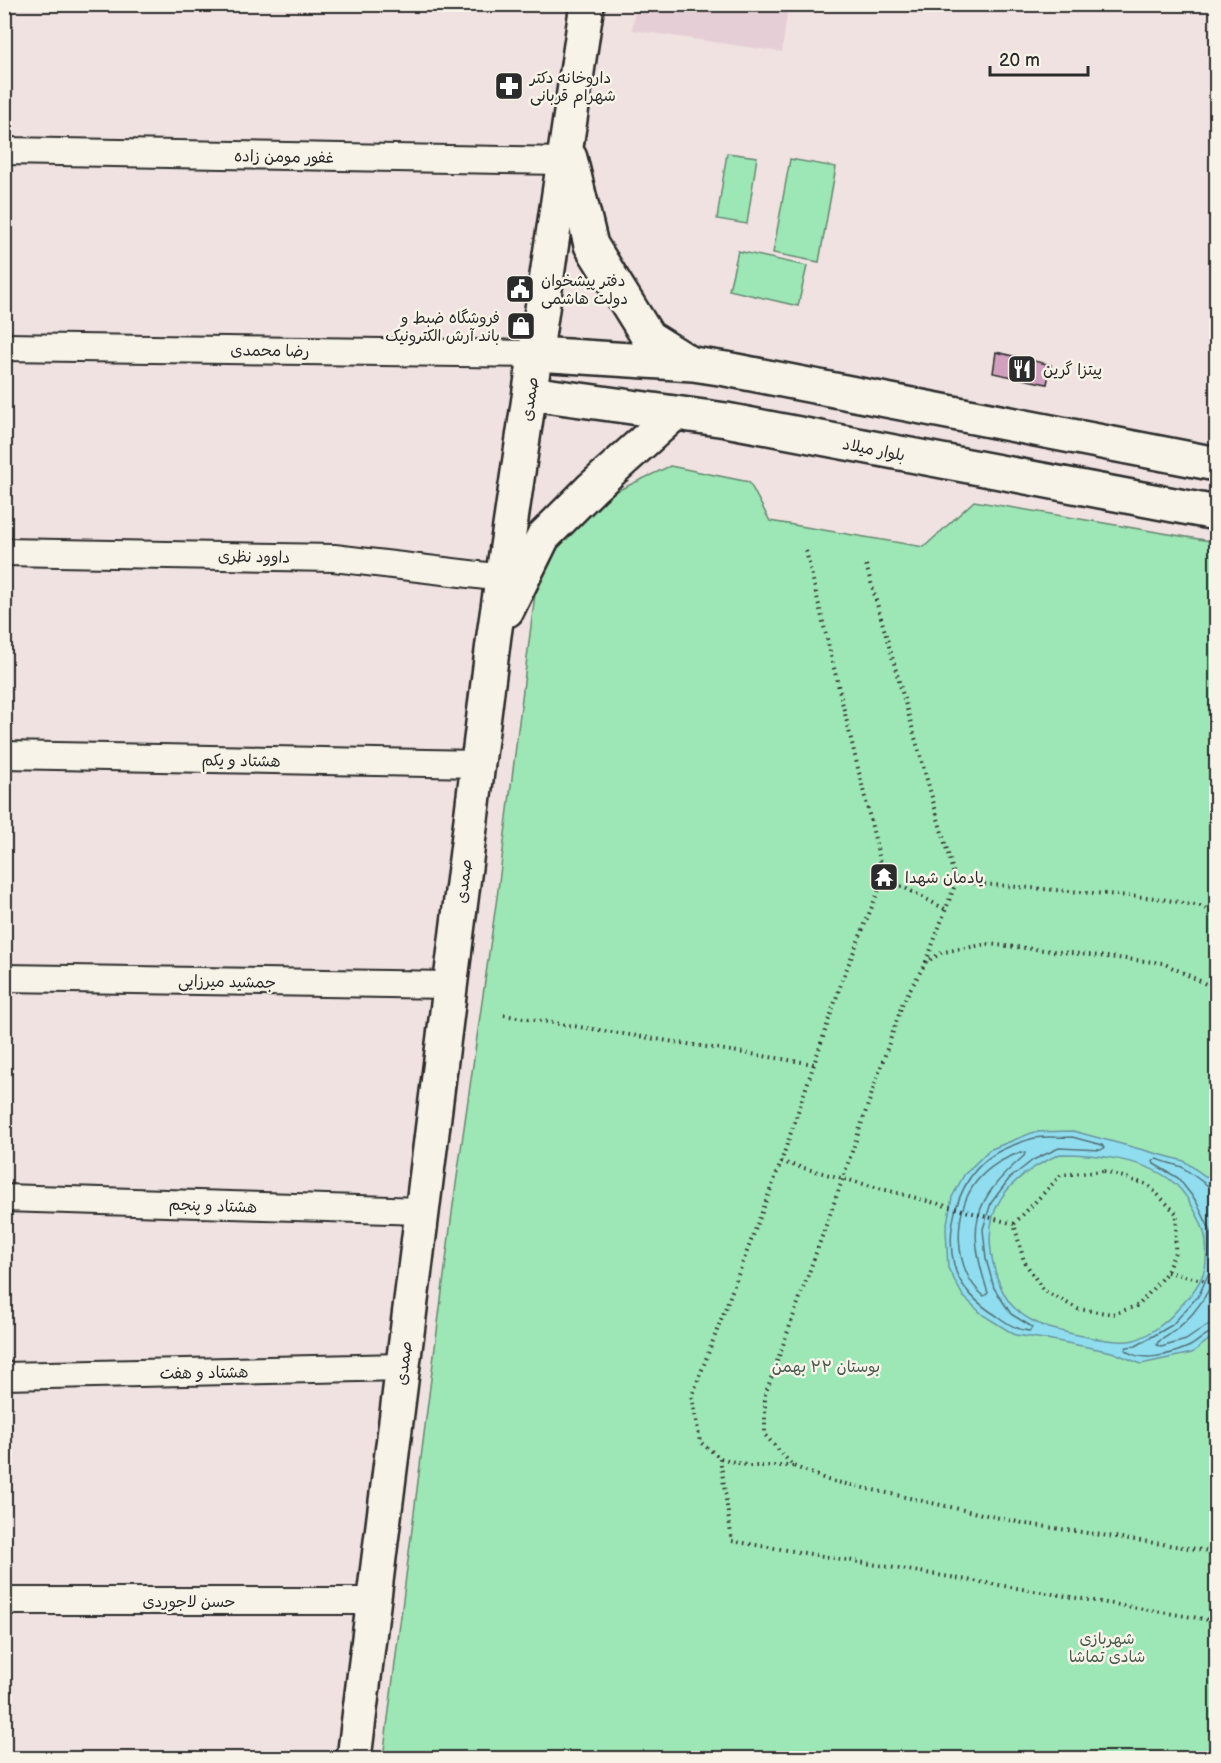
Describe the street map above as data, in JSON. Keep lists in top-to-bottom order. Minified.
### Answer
{"streets":{"main road":["صمدی","بلوار میلاد"],"street":["غفور مومن زاده","رضا محمدی","داوود نظری","هشتاد و یکم","جمشید میرزایی","هشتاد و پنجم","هشتاد و هفت","حسن لاجوردی"]},"crossings":[["غفور مومن زاده","صمدی"],["رضا محمدی","صمدی"],["صمدی","بلوار میلاد"],["صمدی","داوود نظری"],["صمدی","هشتاد و یکم"],["صمدی","جمشید میرزایی"],["صمدی","هشتاد و پنجم"],["صمدی","هشتاد و هفت"],["صمدی","حسن لاجوردی"]],"parks":["بوستان ۲۲ بهمن","شهربازی شادی تماشا"],"places":{"pharmacy":["داروخانه دکتر شهرام قربانی"],"public building":["دفتر پیشخوان دولت هاشمی"],"shop":["فروشگاه ضبط و باند آرش الکترونیک"],"restaurant":["پیتزا گرین"],"temple":["یادمان شهدا"]},"scale_bar":"20 m"}
